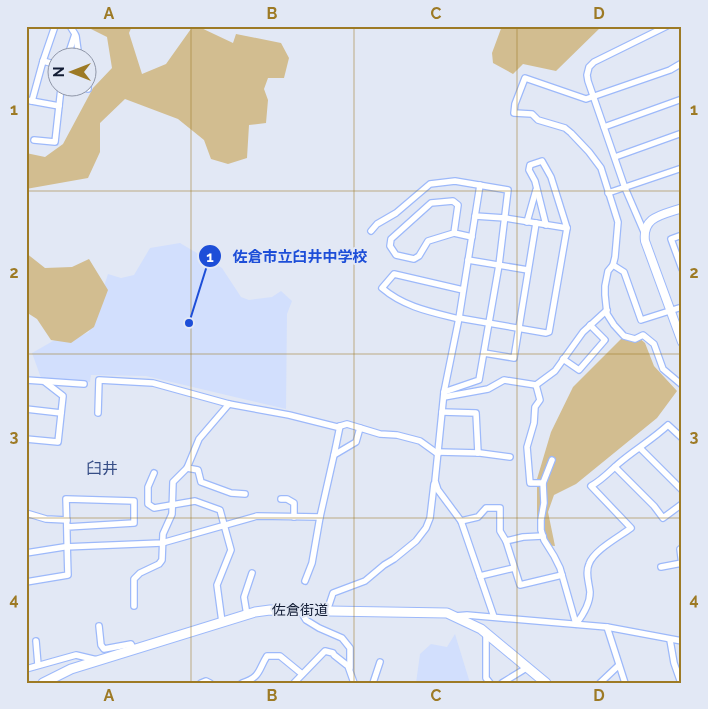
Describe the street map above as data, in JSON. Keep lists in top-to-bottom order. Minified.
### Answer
{"streets":{"main road":["佐倉街道"]},"districts":["臼井"],"places":["佐倉市立臼井中学校"],"north":"left","grid":{"columns":["A","B","C","D"],"rows":["1","2","3","4"]}}
